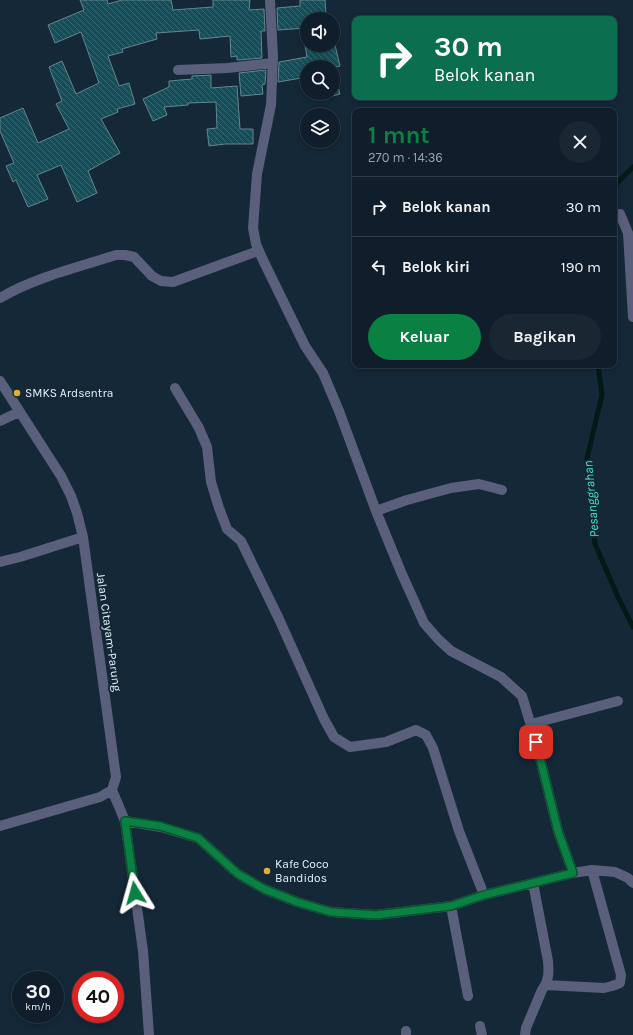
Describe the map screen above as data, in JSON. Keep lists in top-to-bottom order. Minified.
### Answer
{"streets":{"street":["Jalan Citayam-Parung"]},"water":["Pesanggrahan"],"places":["SMKS Ardsentra","Kafe Coco Bandidos"],"page":{"turn":["30 m","Belok kanan"],"heading":["1 mnt","270 m · 14:36"],"list":[{"name":"Belok kanan","value":"30 m"},{"name":"Belok kiri","value":"190 m"}],"buttons":["Keluar","Bagikan"],"speed":"30 km/h","limit":"40"}}
